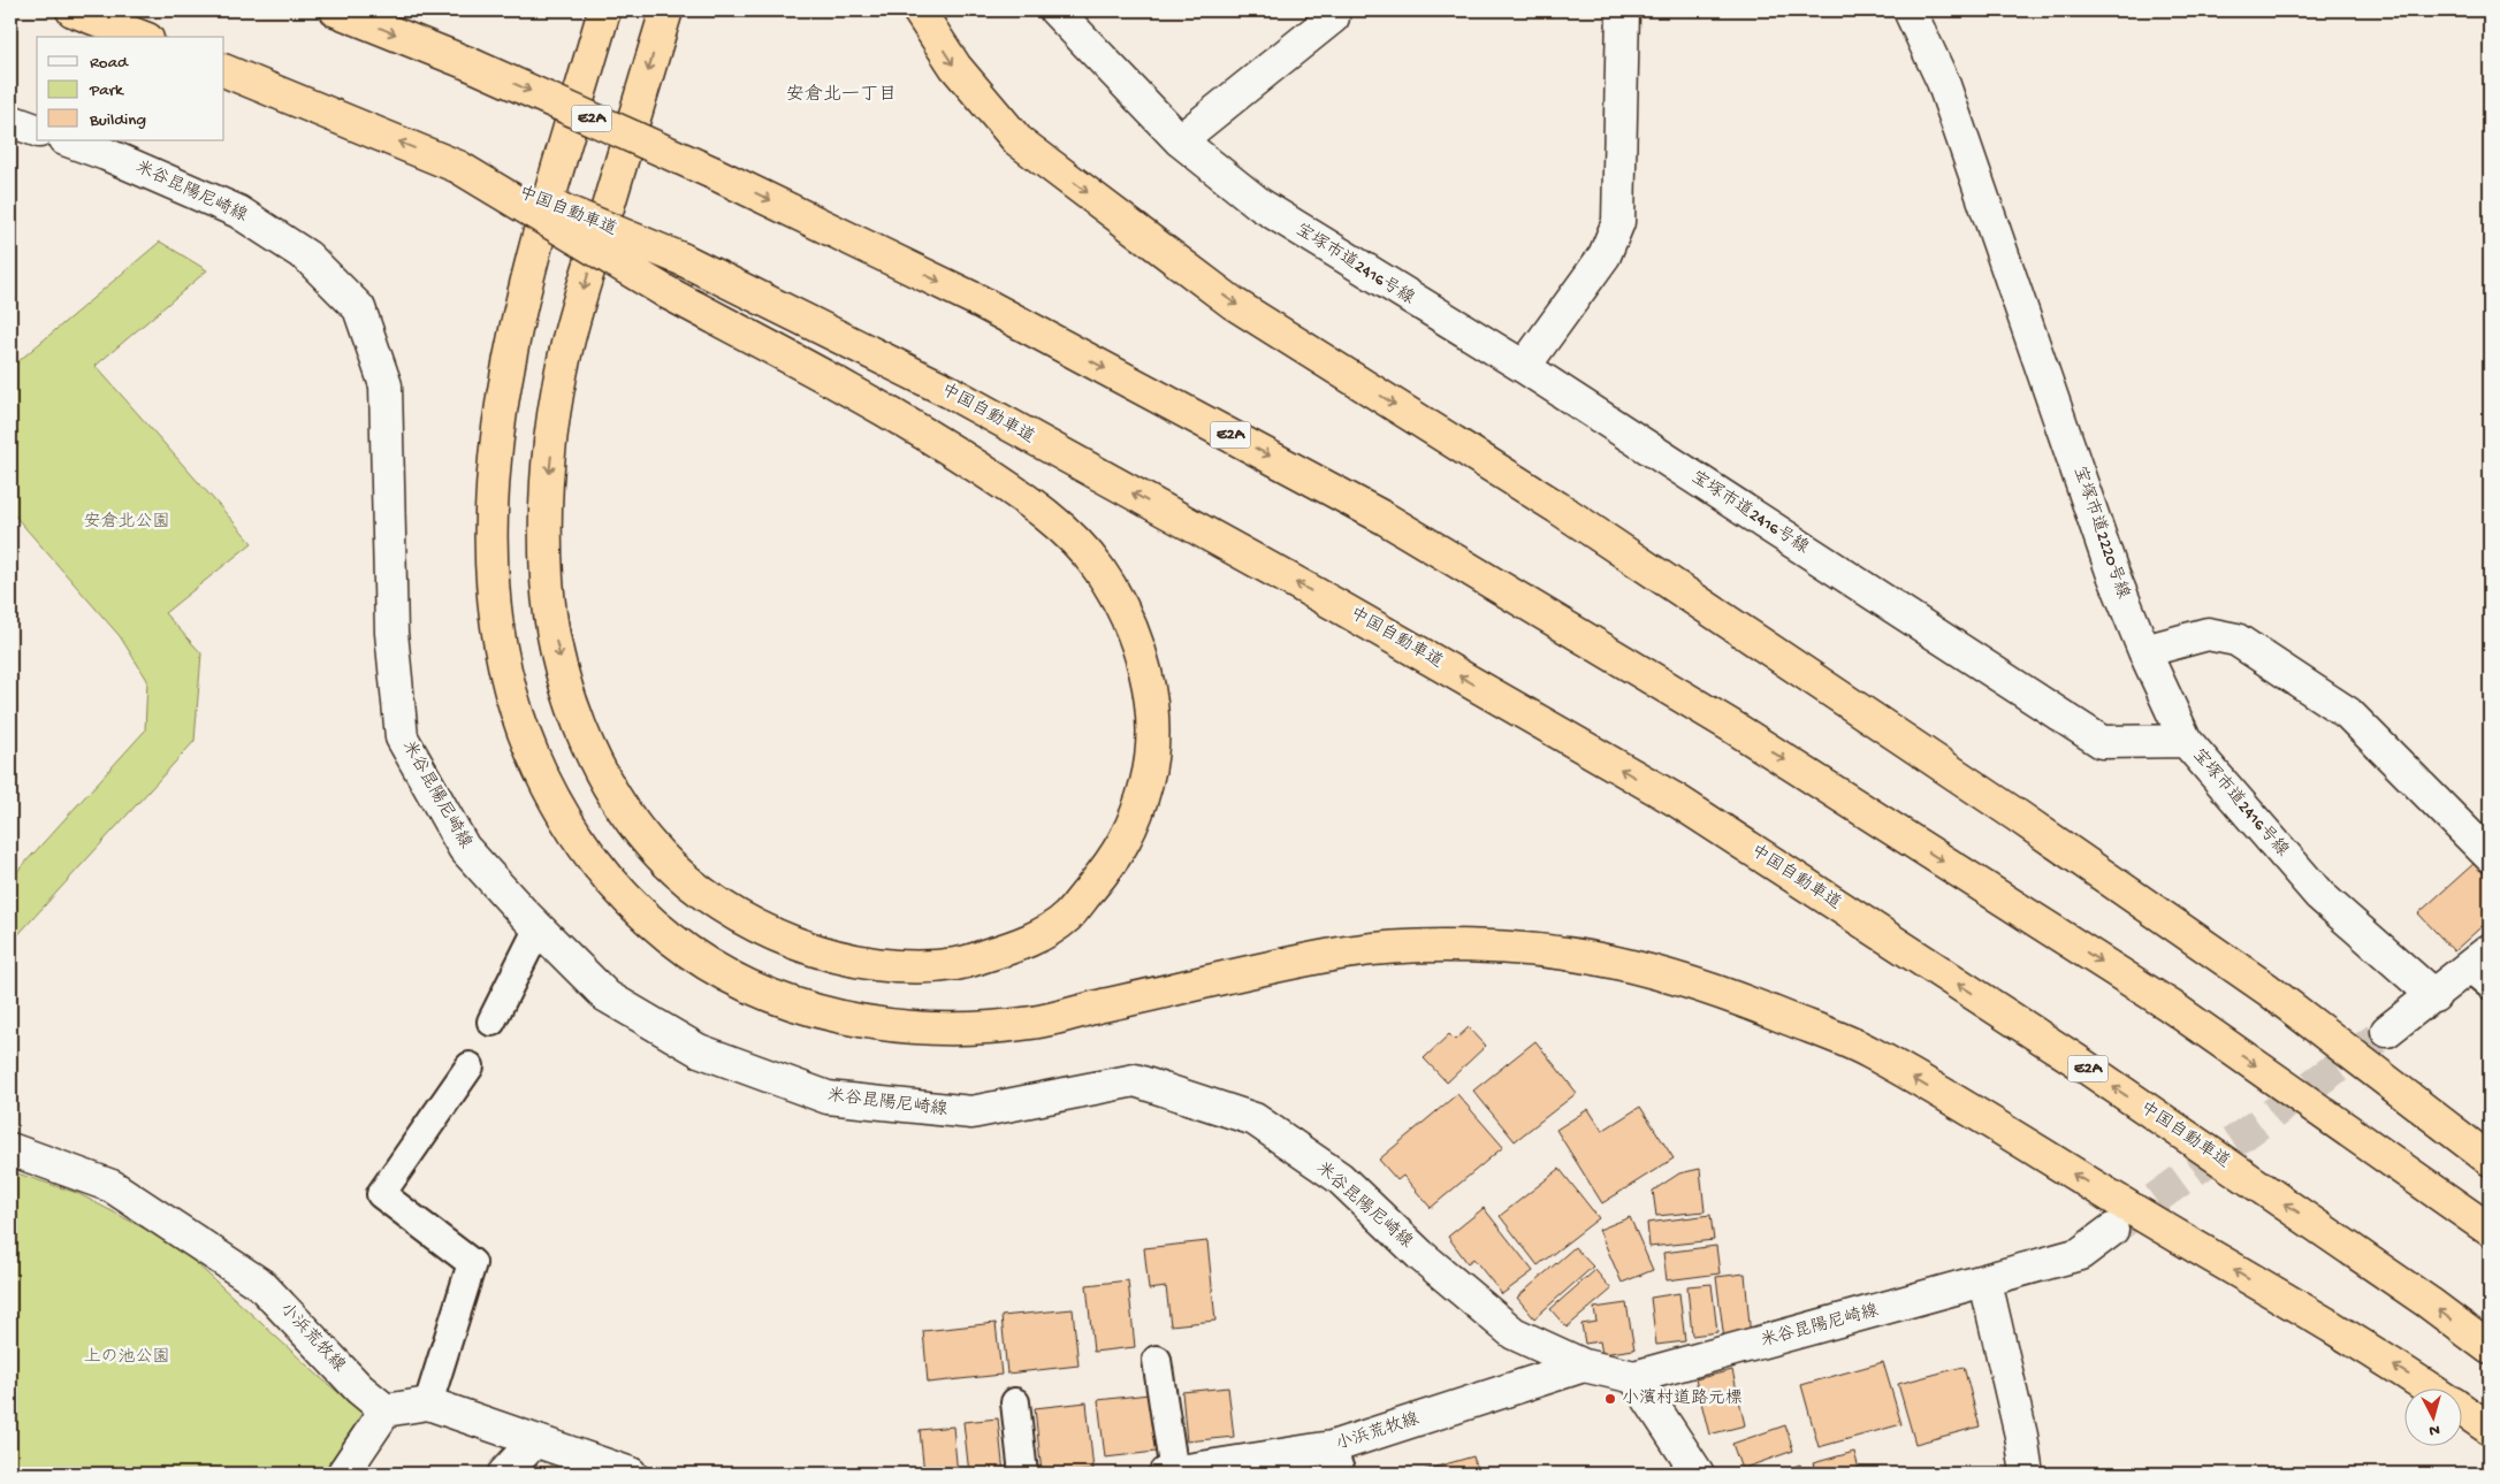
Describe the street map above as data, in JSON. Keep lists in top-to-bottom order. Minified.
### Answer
{"streets":{"highway":["E2A","中国自動車道"],"street":["米谷昆陽尼崎線","宝塚市道2416号線","宝塚市道2220号線","小浜荒牧線"]},"crossings":[["米谷昆陽尼崎線","小浜荒牧線"],["宝塚市道2416号線","宝塚市道2220号線"]],"districts":["安倉北一丁目"],"parks":["安倉北公園","上の池公園"],"places":["小濱村道路元標"],"legend":["Road","Park","Building"],"north":"bottom"}
